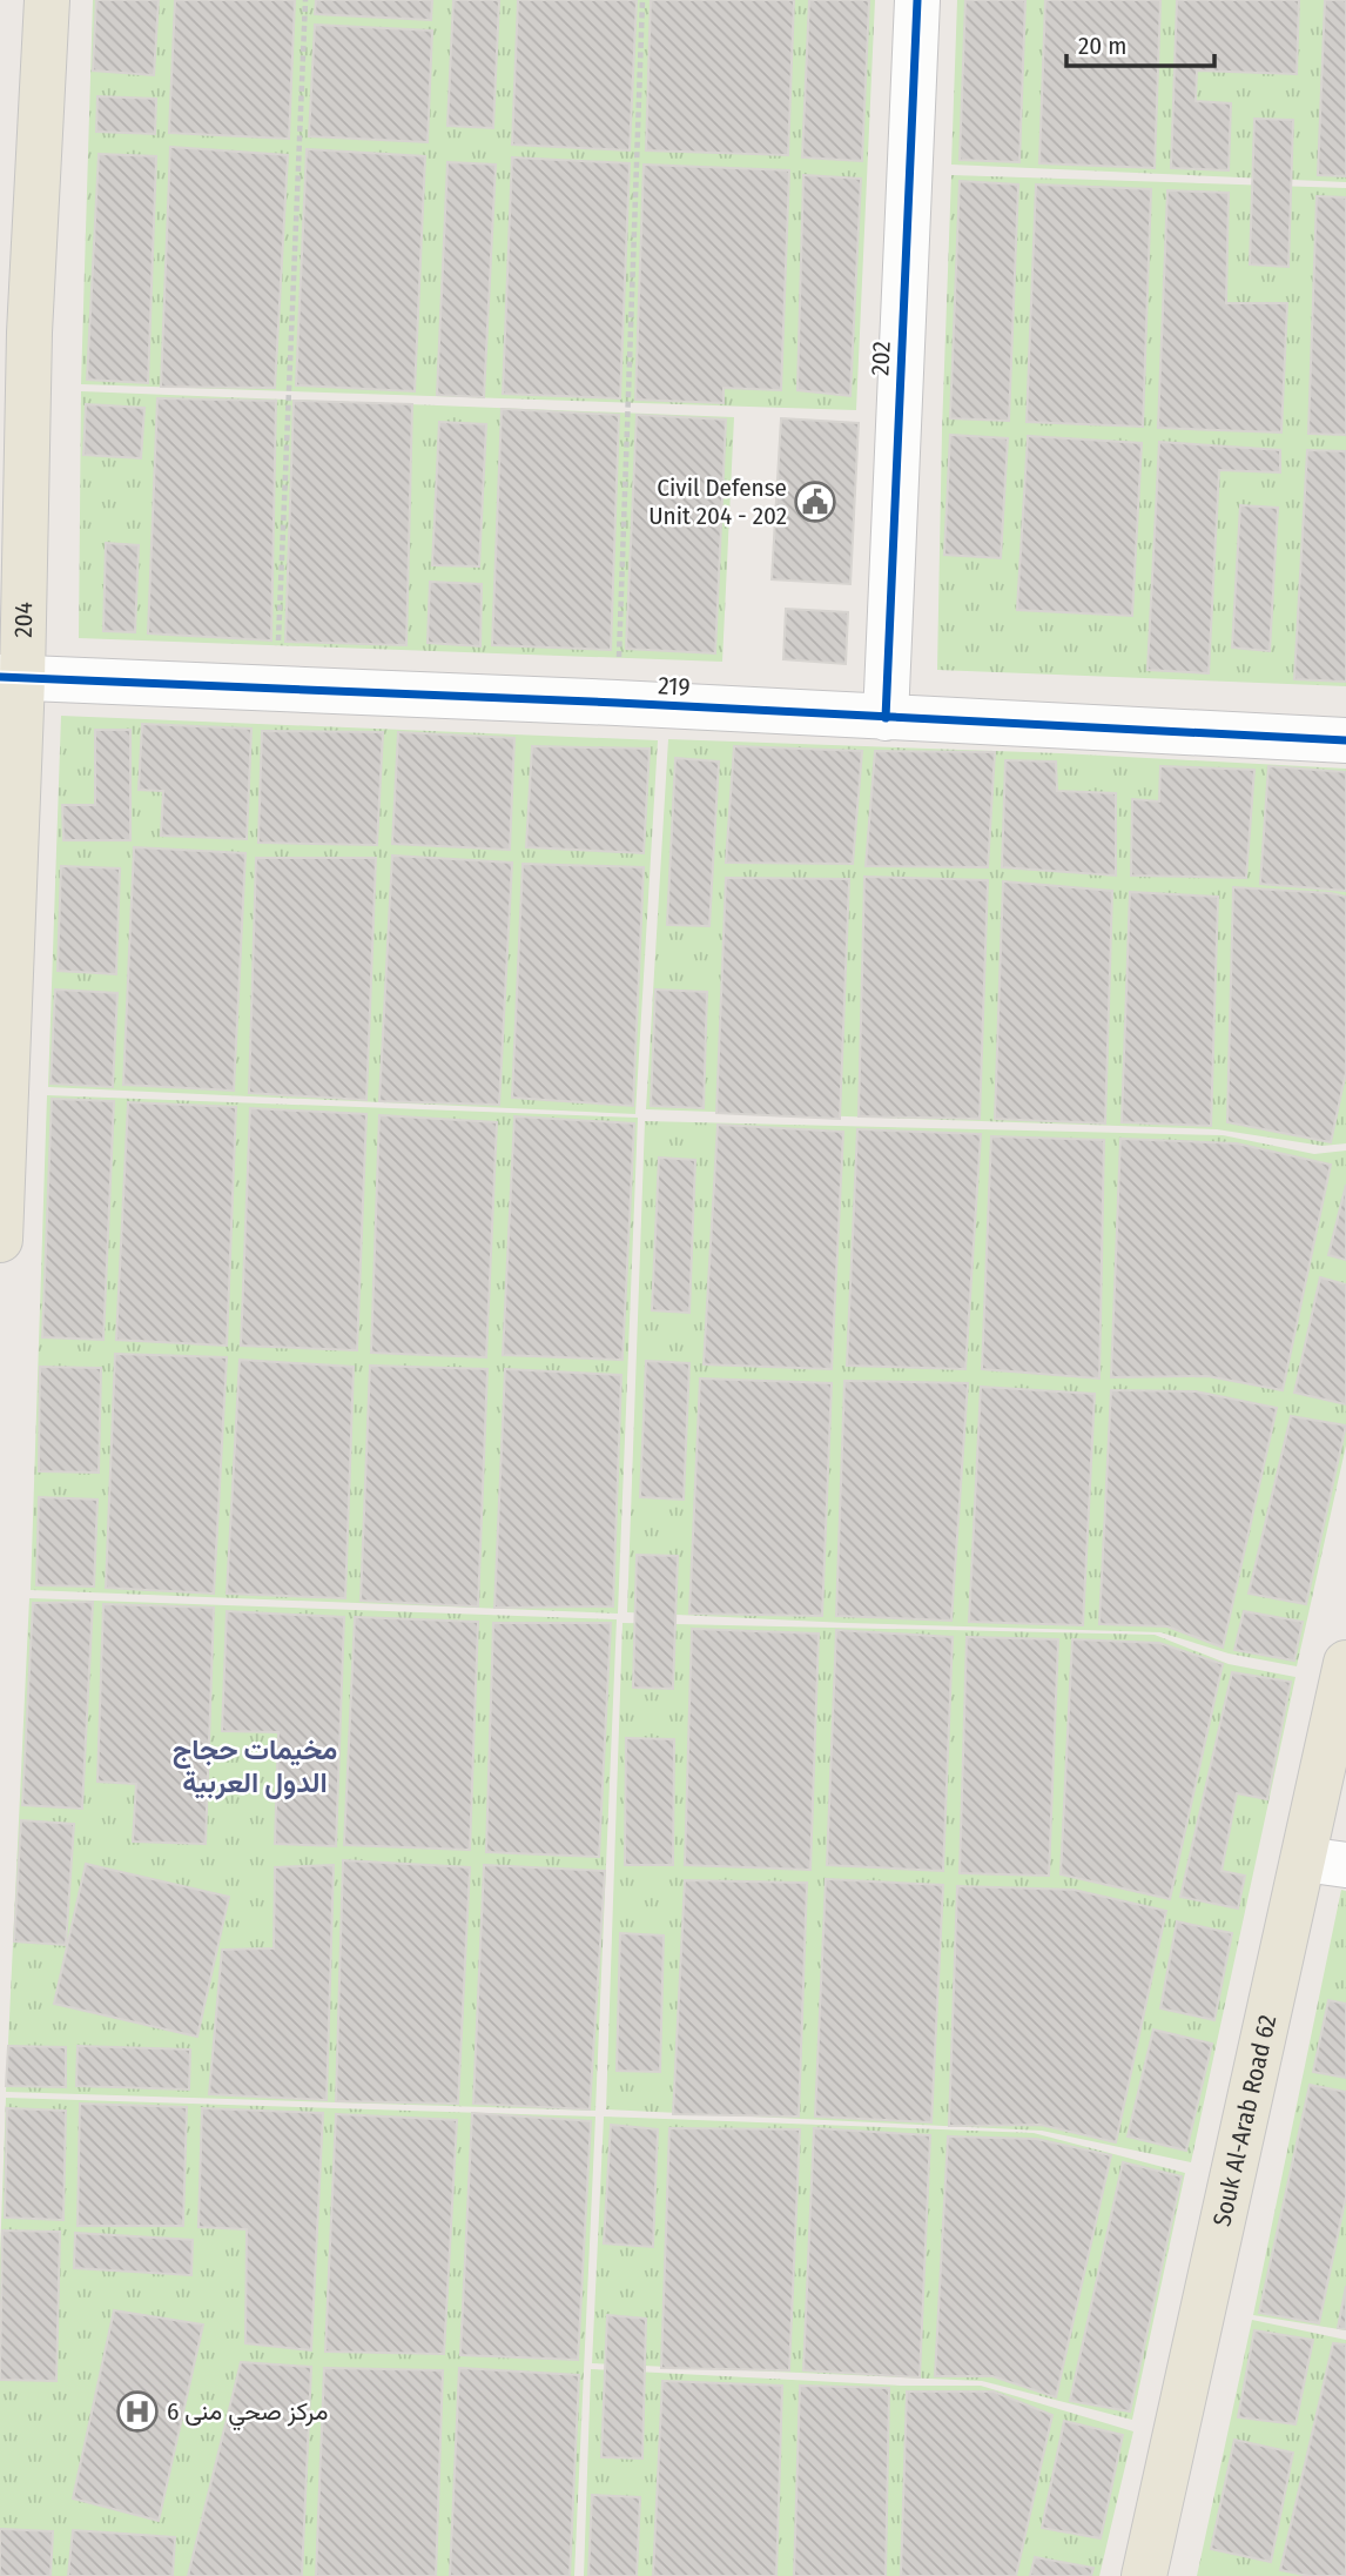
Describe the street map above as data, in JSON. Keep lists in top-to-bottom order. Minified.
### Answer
{"streets":{"main road":["204","Souk Al-Arab Road 62"],"street":["202","219"]},"crossings":[["202","219"],["204","219"]],"districts":["مخيمات حجاج الدول العربية"],"places":{"public building":["Civil Defense Unit 204 - 202"],"hospital":["مركز صحي منى 6"]},"scale_bar":"20 m"}
